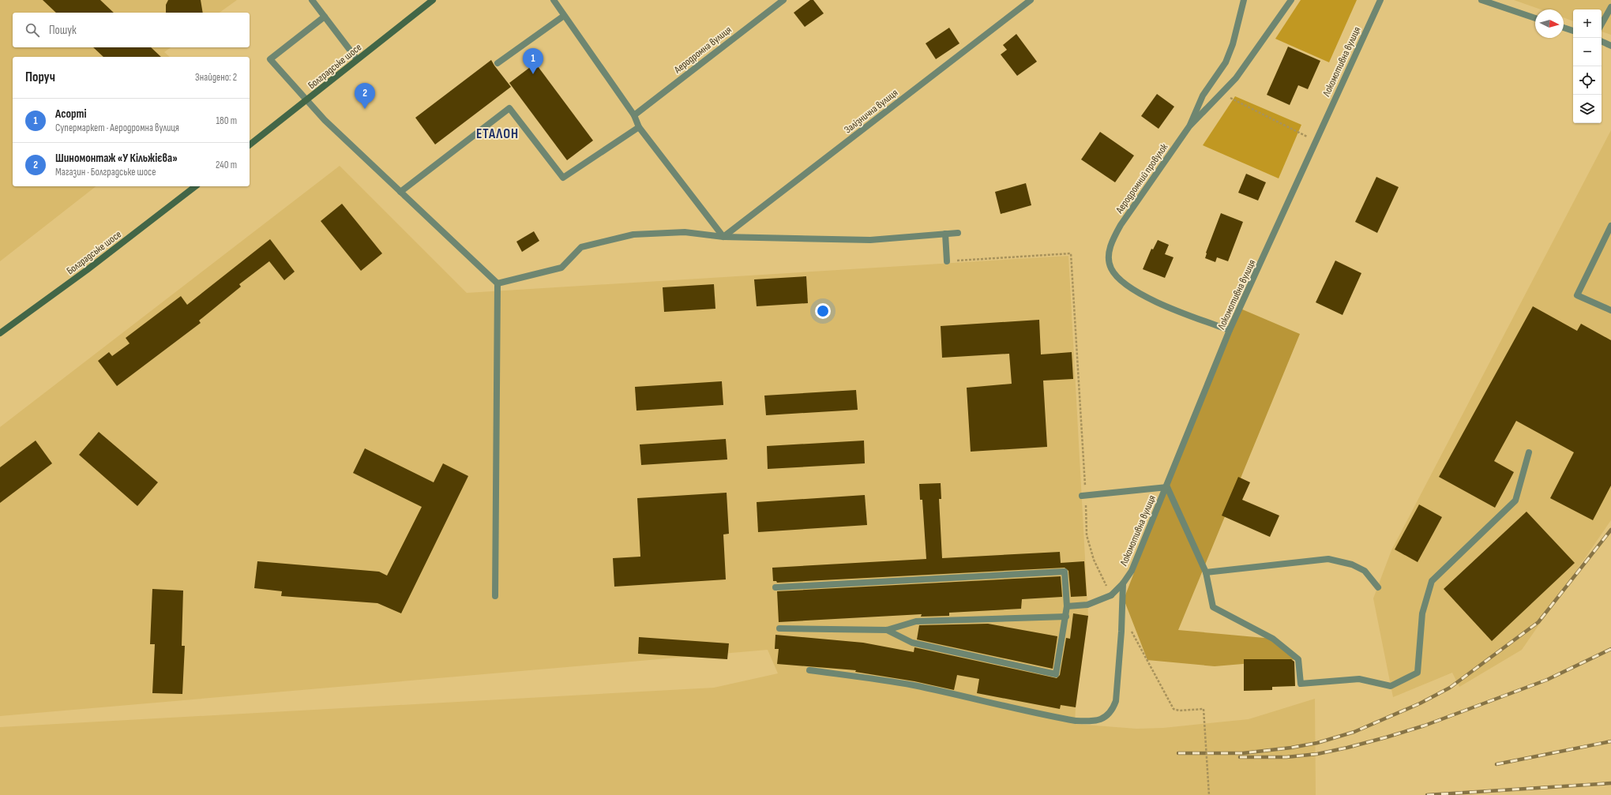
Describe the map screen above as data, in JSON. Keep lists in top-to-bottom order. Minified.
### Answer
{"streets":{"main road":["Болградське шосе"],"street":["Аеродромна вулиця","Локомотивна вулиця","Залізнична вулиця","Аеродромний провулок"]},"crossings":[["Локомотивна вулиця","Аеродромний провулок"]],"districts":["ЕТАЛОН"],"north":"right","page":{"map_buttons":["+","−"],"search":"Пошук","pins":["1","2"],"heading":["Поруч","Знайдено: 2"],"list":[{"mark":"1","name":"Асорті","note":"Супермаркет · Аеродромна вулиця","value":"180 m"},{"mark":"2","name":"Шиномонтаж «У Кільжієва»","note":"Магазин · Болградське шосе","value":"240 m"}]}}
